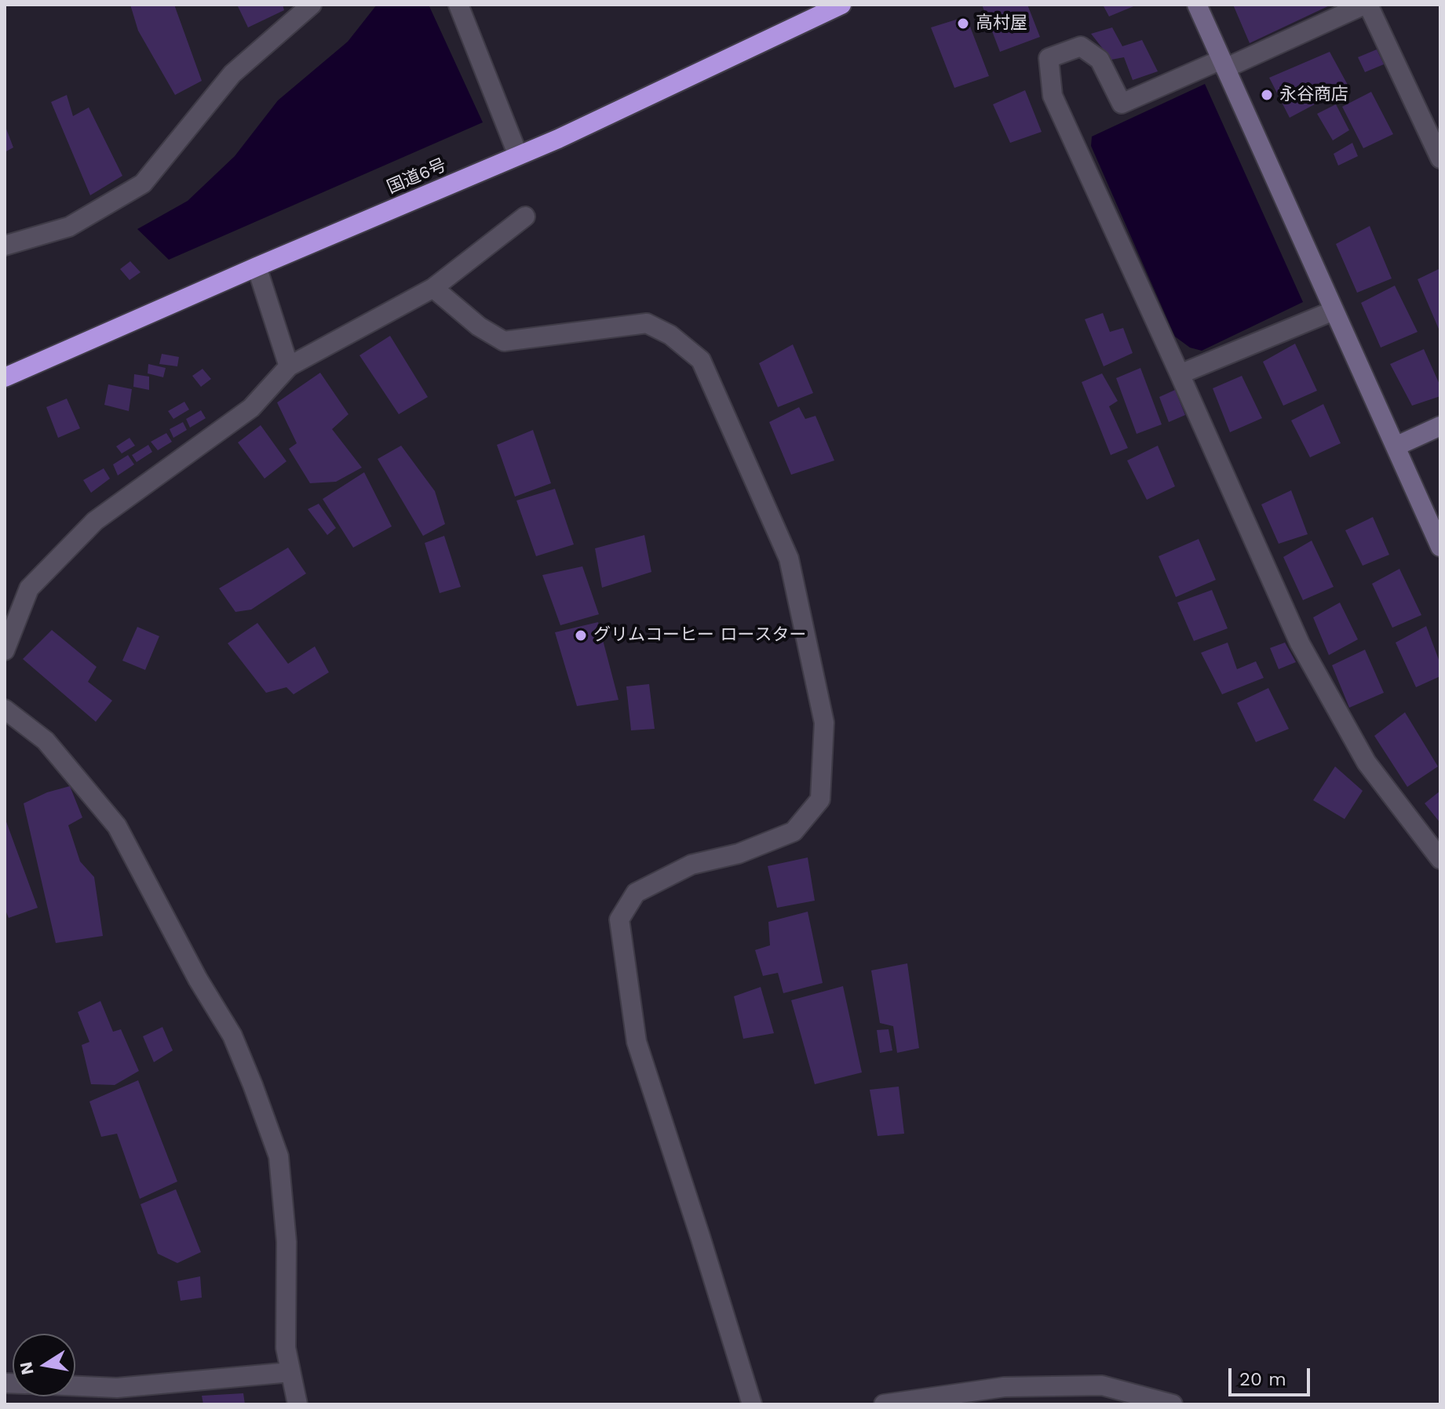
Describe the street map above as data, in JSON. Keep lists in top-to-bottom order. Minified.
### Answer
{"streets":{"highway":["国道6号"]},"places":["高村屋","永谷商店","グリムコーヒー ロースター"],"scale_bar":"20 m","north":"left"}
